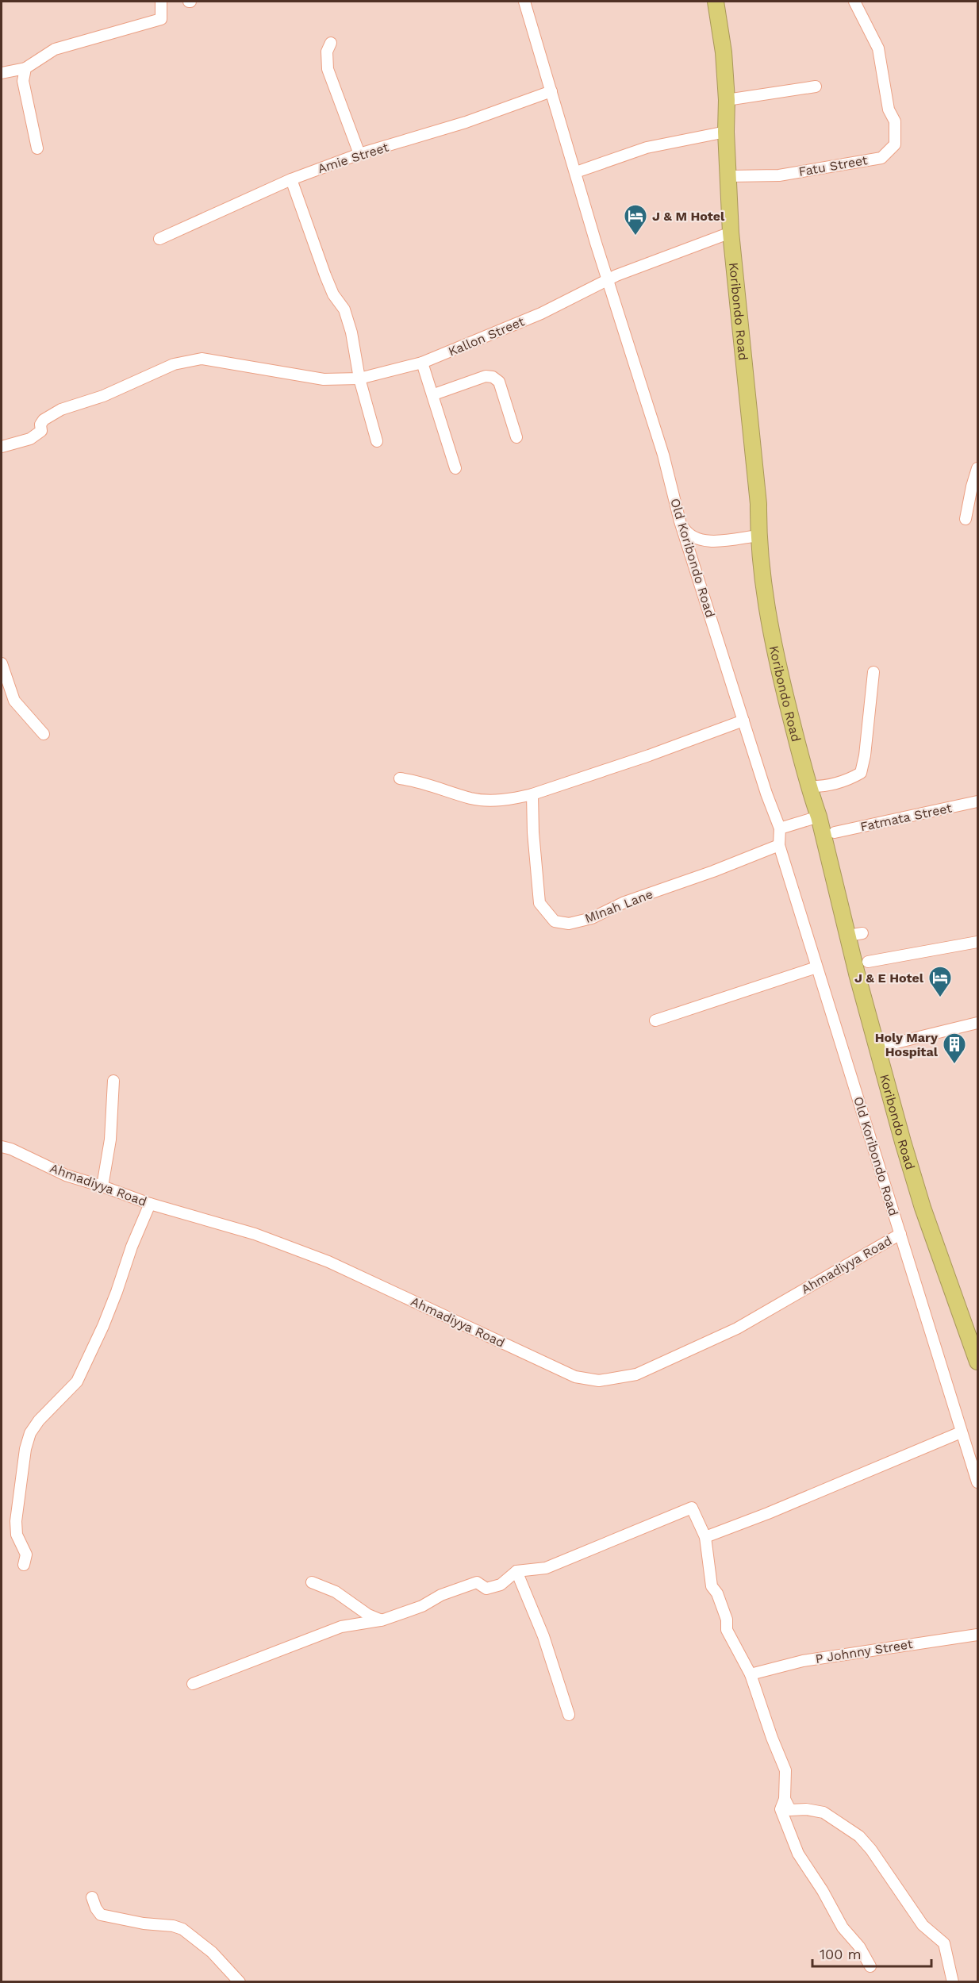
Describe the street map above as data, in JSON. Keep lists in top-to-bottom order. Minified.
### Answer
{"streets":{"highway":["Koribondo Road"],"street":["Amie Street","Fatu Street","Kallon Street","Old Koribondo Road","Fatmata Street","MInah Lane","Ahmadiyya Road","P Johnny Street"]},"crossings":[["Amie Street","Old Koribondo Road"],["Fatu Street","Koribondo Road"],["Koribondo Road","Kallon Street"],["Kallon Street","Old Koribondo Road"],["Old Koribondo Road","MInah Lane"],["Old Koribondo Road","Ahmadiyya Road"]],"places":{"hotel":["J & M Hotel","J & E Hotel"],"building":["Holy Mary Hospital"]},"scale_bar":"100 m"}
